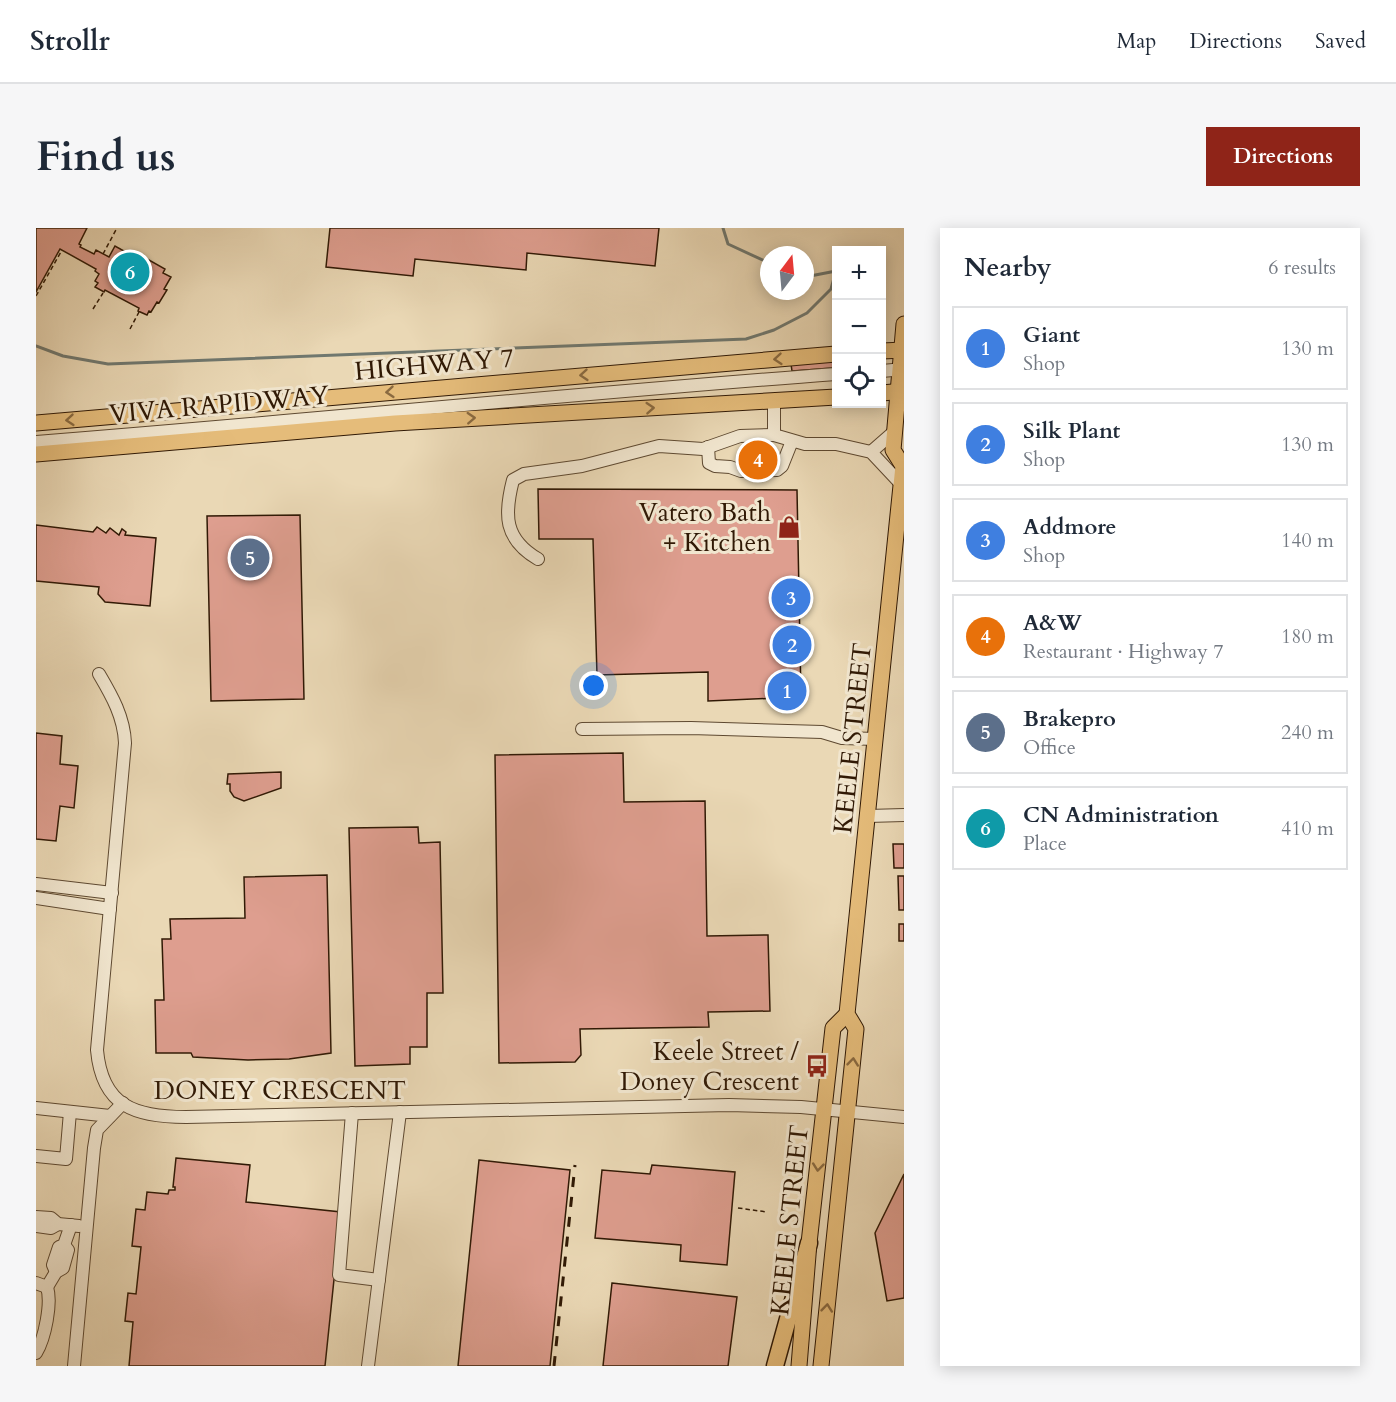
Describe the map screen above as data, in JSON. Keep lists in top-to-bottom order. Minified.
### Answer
{"streets":{"main road":["HIGHWAY 7","KEELE STREET"],"street":["VIVA RAPIDWAY","DONEY CRESCENT"]},"crossings":[["KEELE STREET","DONEY CRESCENT"]],"places":{"shop":["Vatero Bath + Kitchen"],"bus stop":["Keele Street / Doney Crescent"]},"north":"top","page":{"header":"Strollr","nav":["Map","Directions","Saved"],"buttons":"Directions","title":"Find us","heading":["Nearby","6 results"],"map_buttons":["+","−"],"pins":["6","4","5","3","2","1"],"list":[{"mark":"1","name":"Giant","note":"Shop","value":"130 m"},{"mark":"2","name":"Silk Plant","note":"Shop","value":"130 m"},{"mark":"3","name":"Addmore","note":"Shop","value":"140 m"},{"mark":"4","name":"A&W","note":"Restaurant · Highway 7","value":"180 m"},{"mark":"5","name":"Brakepro","note":"Office","value":"240 m"},{"mark":"6","name":"CN Administration","note":"Place","value":"410 m"}]}}
